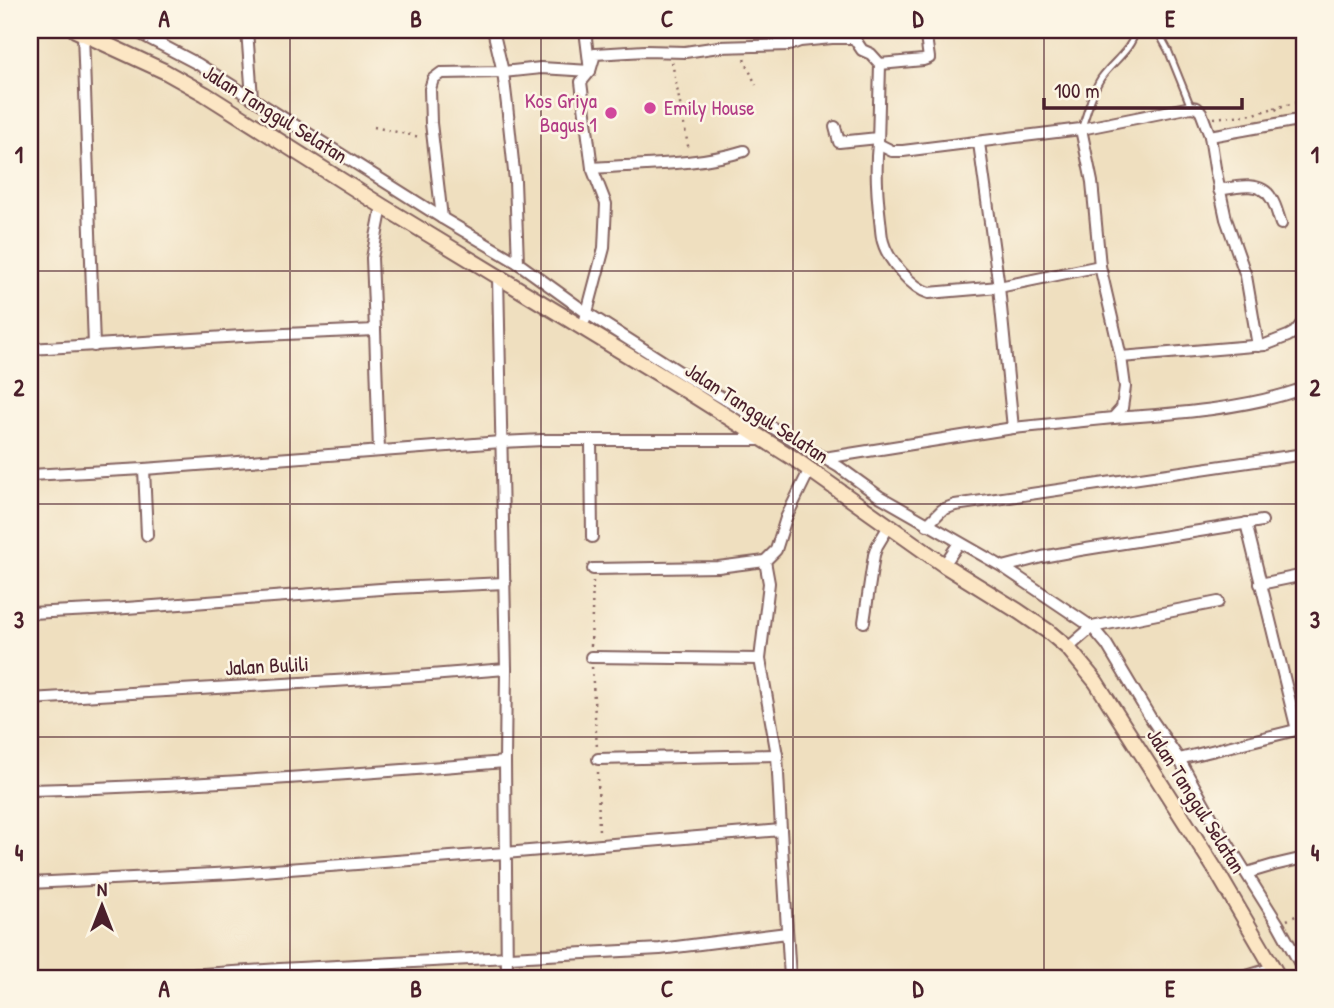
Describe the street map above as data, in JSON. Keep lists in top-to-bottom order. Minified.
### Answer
{"streets":{"street":["Jalan Tanggul Selatan","Jalan Bulili"]},"places":["Emily House","Kos Griya Bagus 1"],"scale_bar":"100 m","north":"top","grid":{"columns":["A","B","C","D","E"],"rows":["1","2","3","4"]}}
